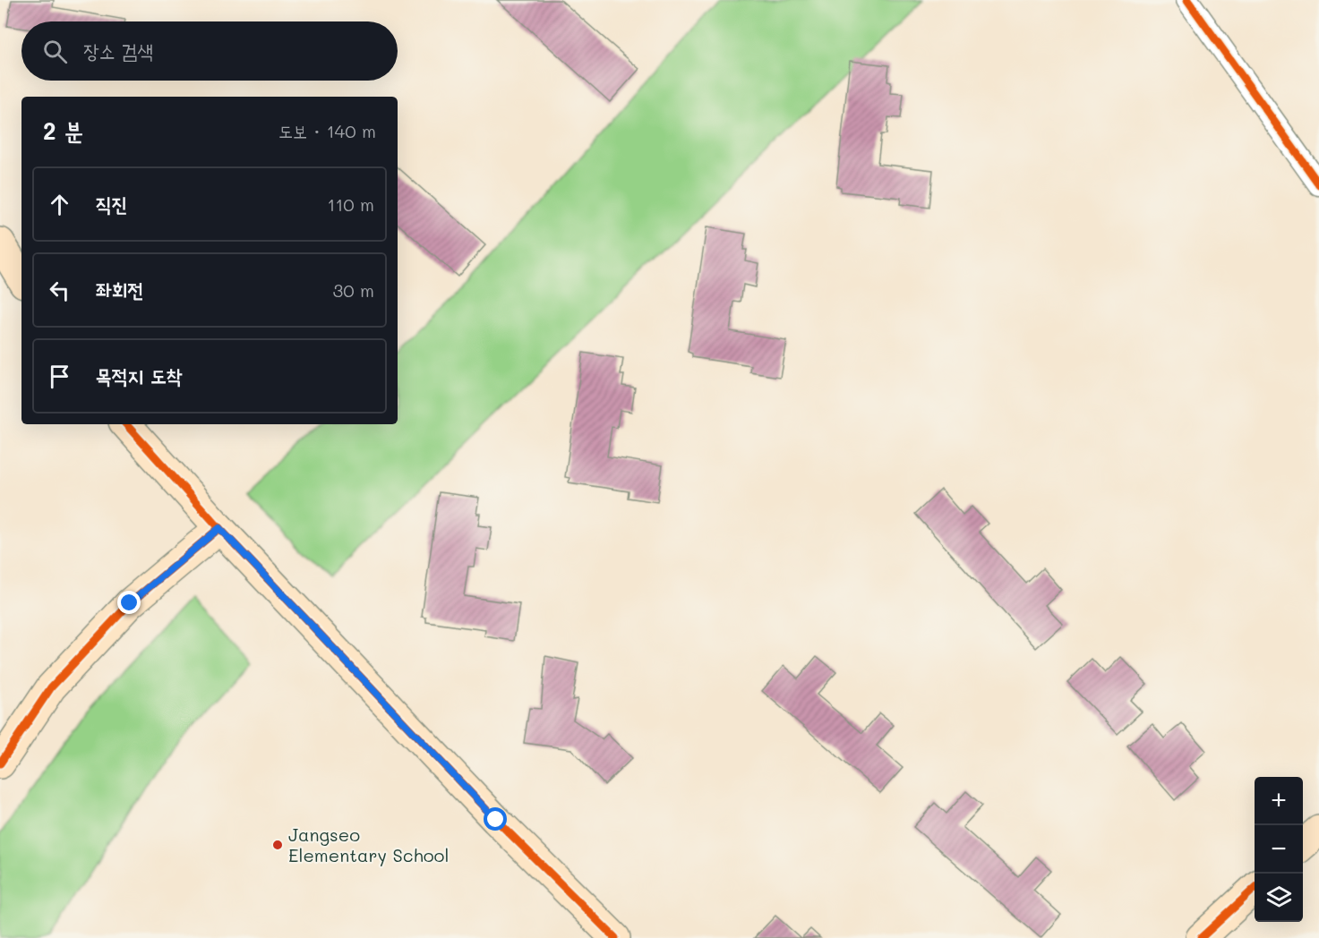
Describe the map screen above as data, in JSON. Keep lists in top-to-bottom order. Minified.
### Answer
{"places":["Jangseo Elementary School"],"page":{"search":"장소 검색","heading":["2 분","도보 · 140 m"],"list":[["직진","110 m"],["좌회전","30 m"],"목적지 도착"],"map_buttons":["+","−"]}}
